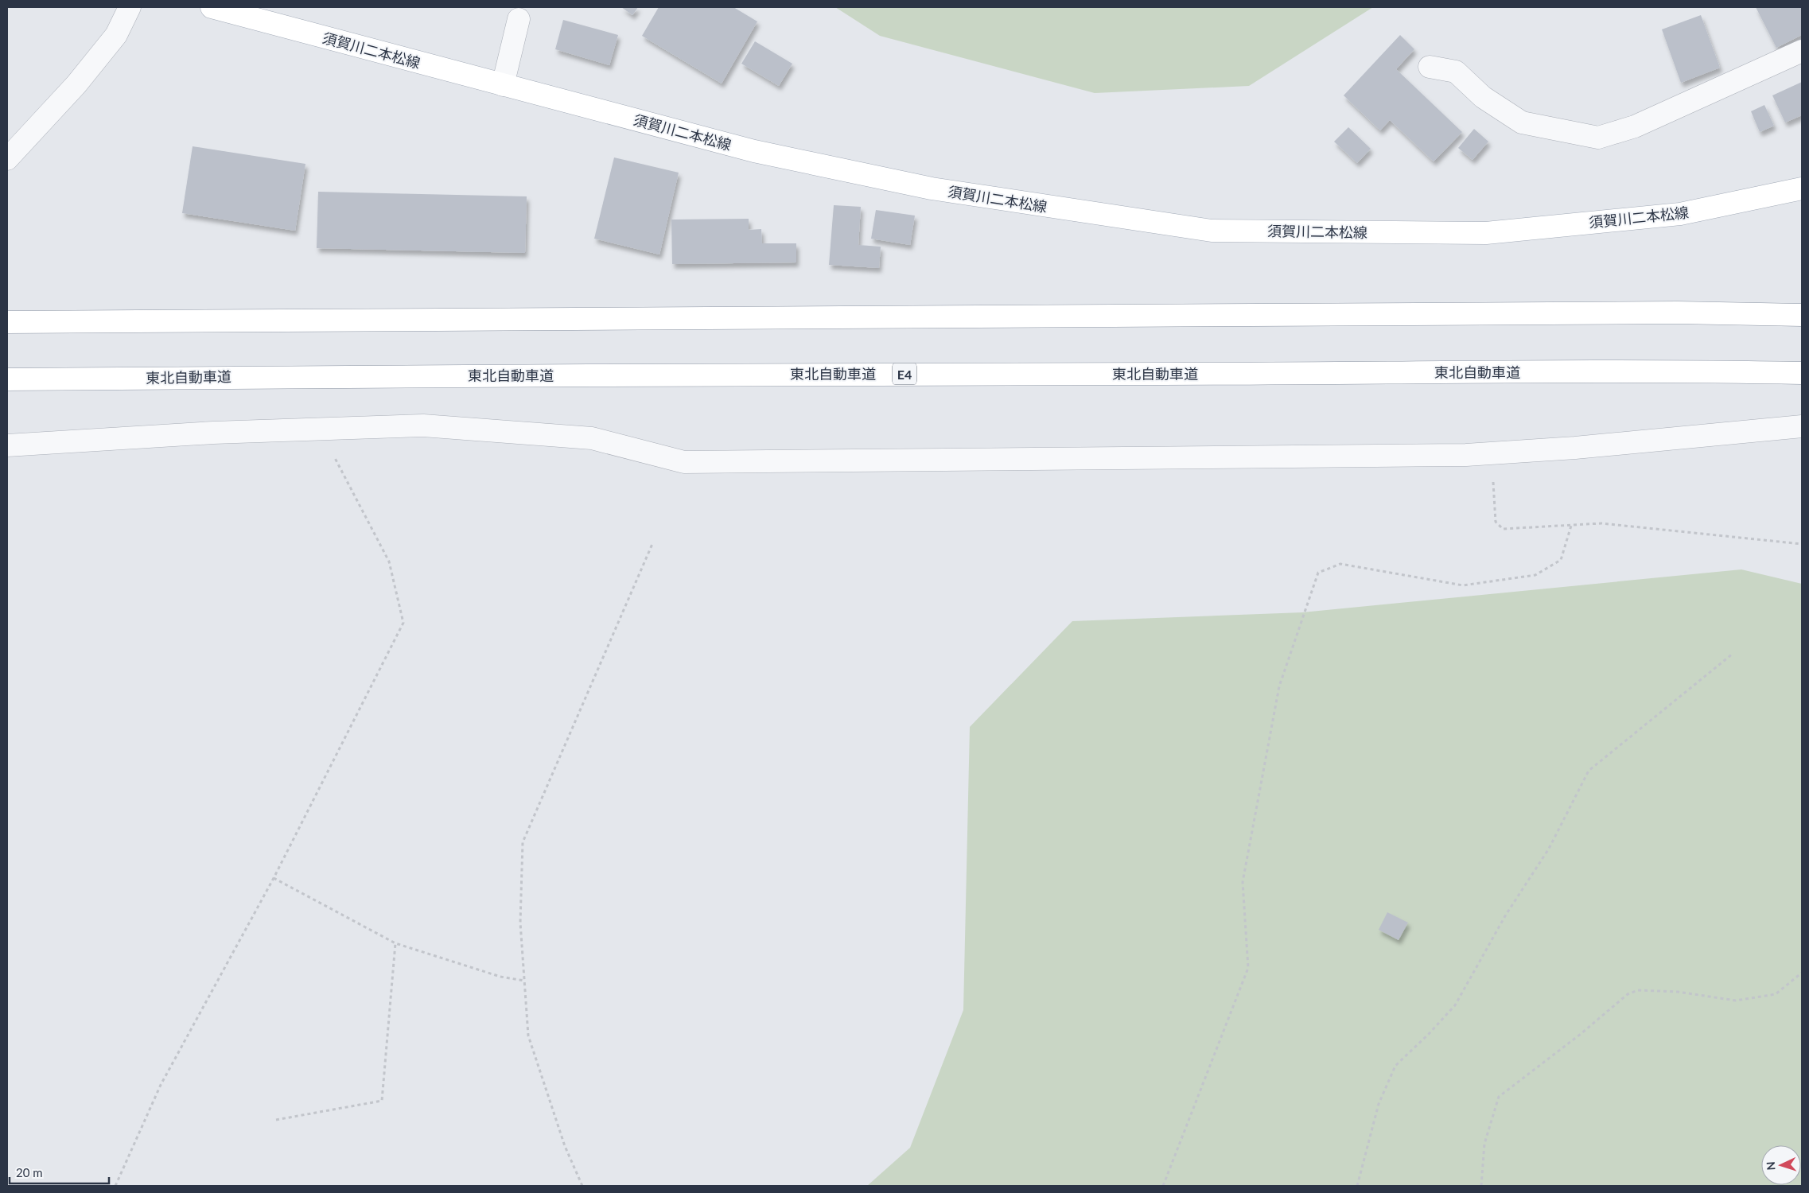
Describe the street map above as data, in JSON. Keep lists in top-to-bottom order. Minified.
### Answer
{"streets":{"main road":["須賀川二本松線","東北自動車道","E4"]},"scale_bar":"20 m","north":"left"}
